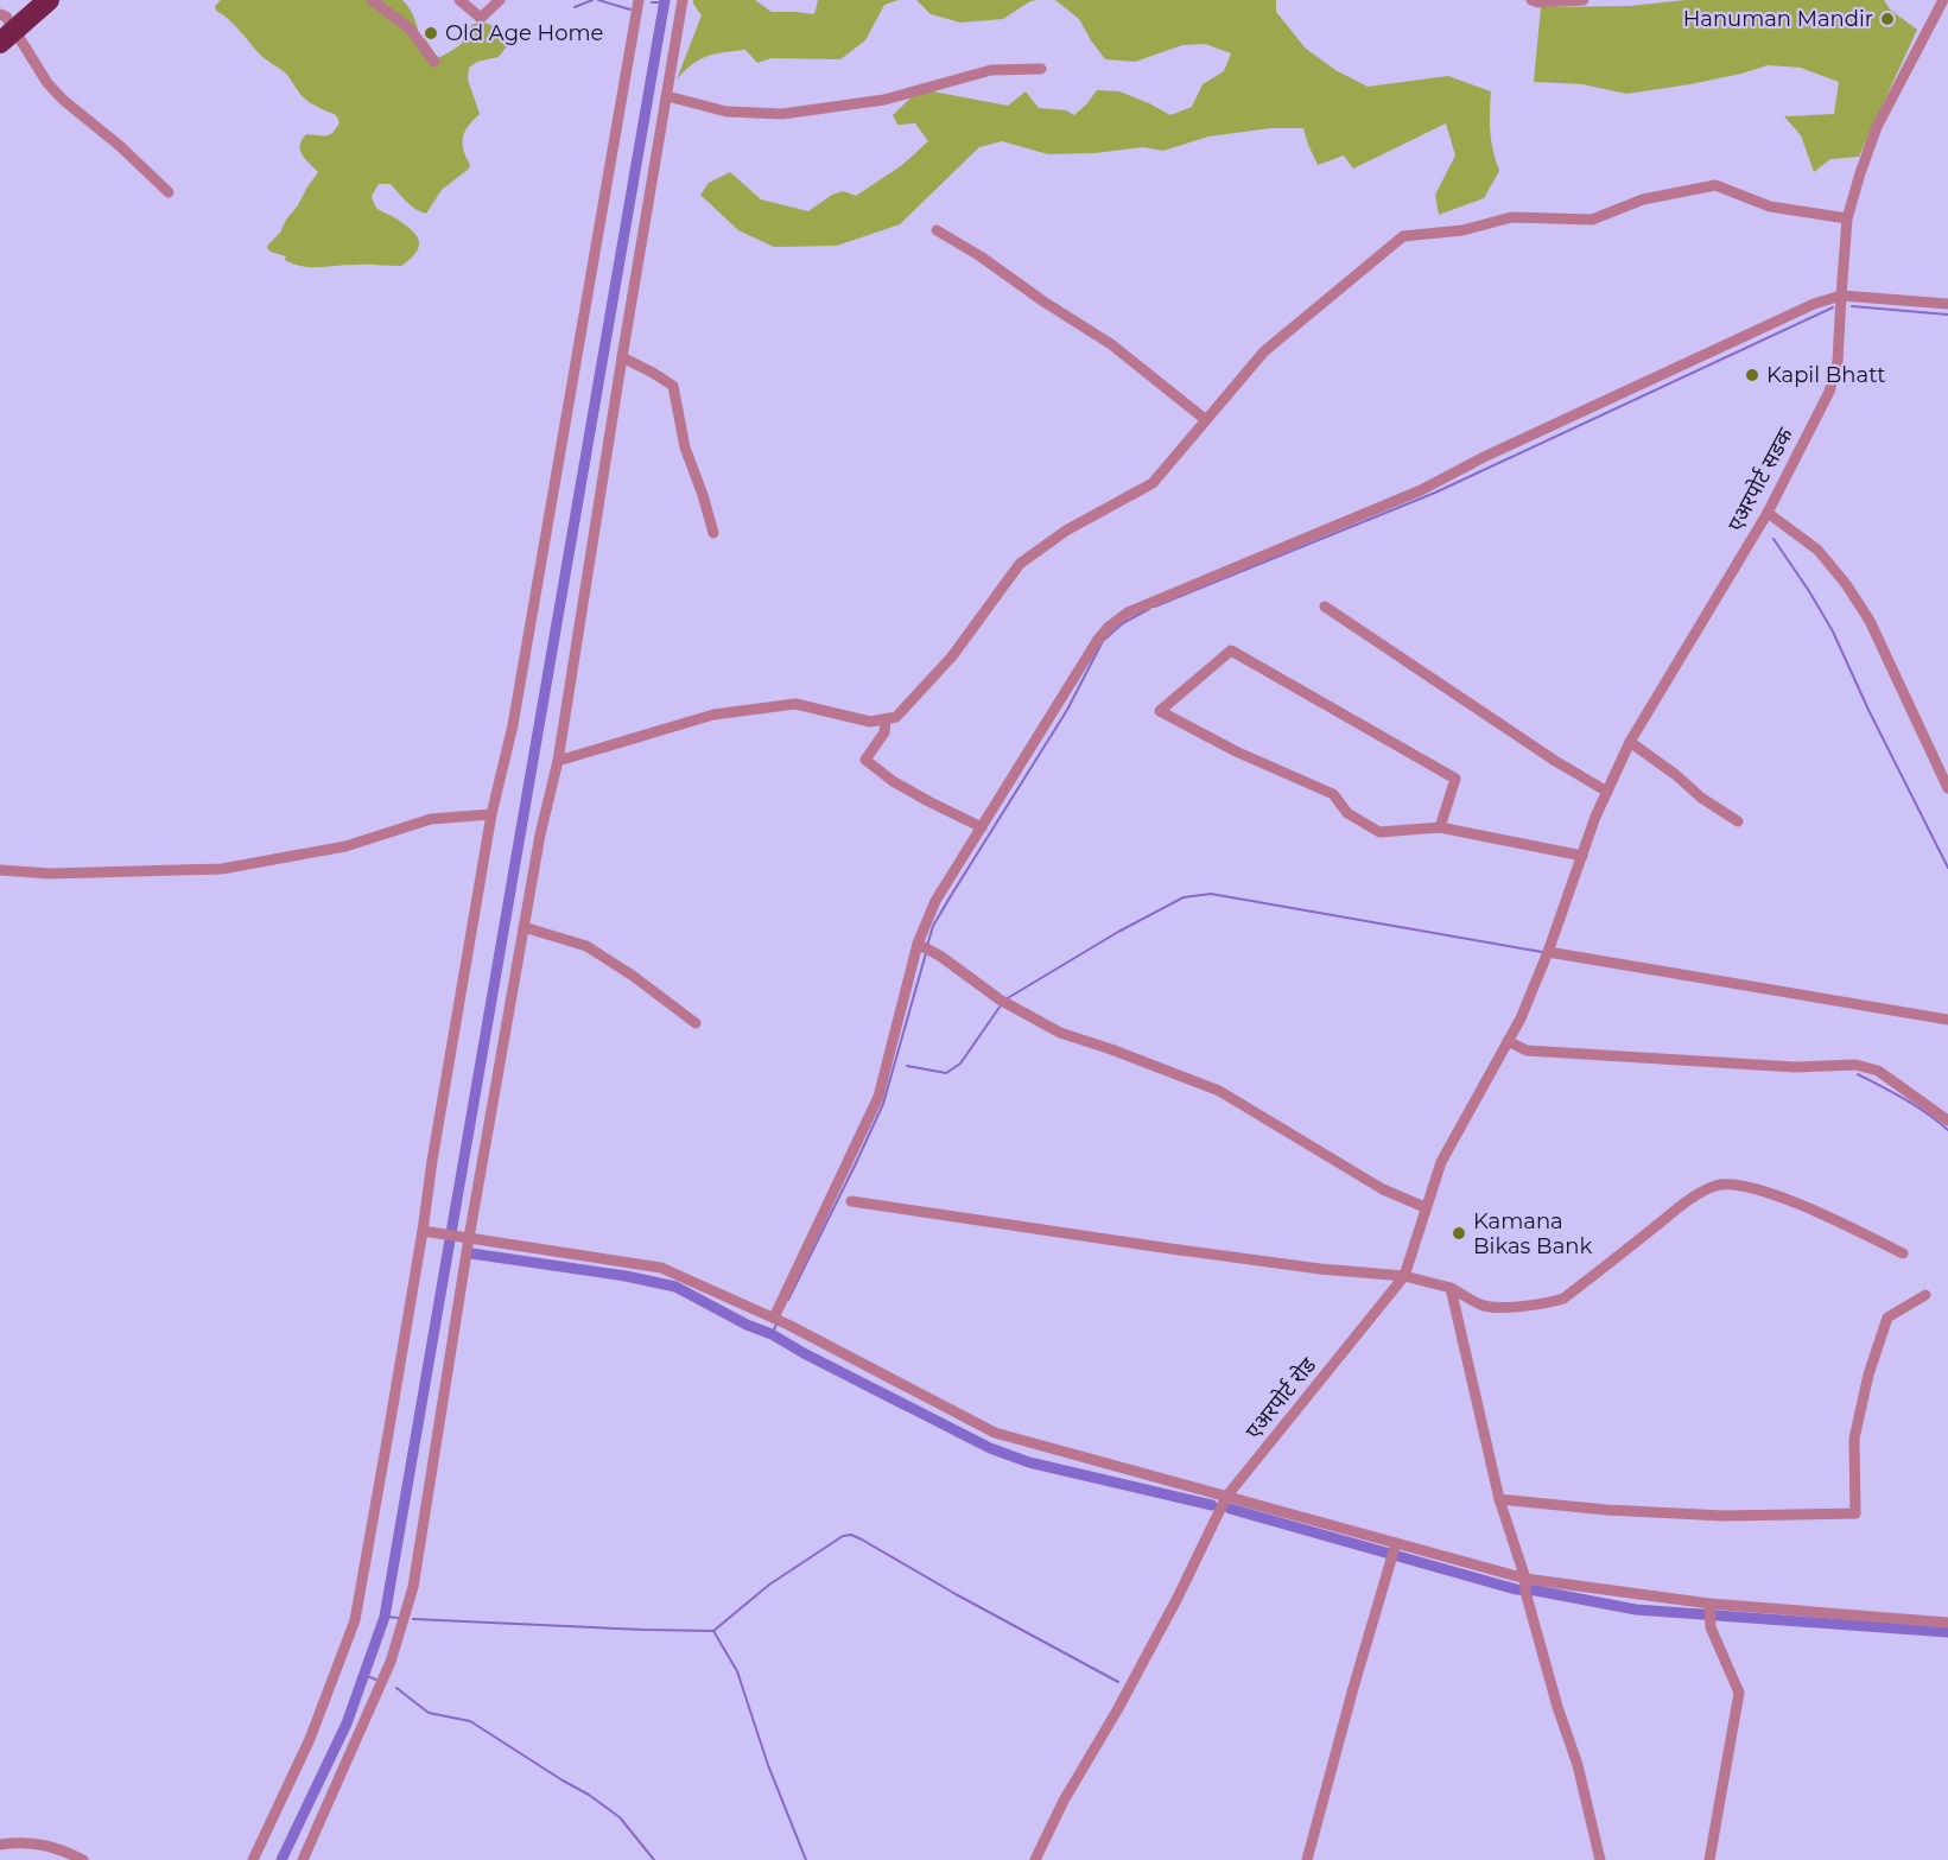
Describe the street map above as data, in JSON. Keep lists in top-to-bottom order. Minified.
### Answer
{"streets":{"street":["एअरपोर्ट सडक","एअरपोर्ट रोड"]},"crossings":[["एअरपोर्ट सडक","एअरपोर्ट रोड"]],"places":["Hanuman Mandir","Old Age Home","Kapil Bhatt","Kamana Bikas Bank"]}
